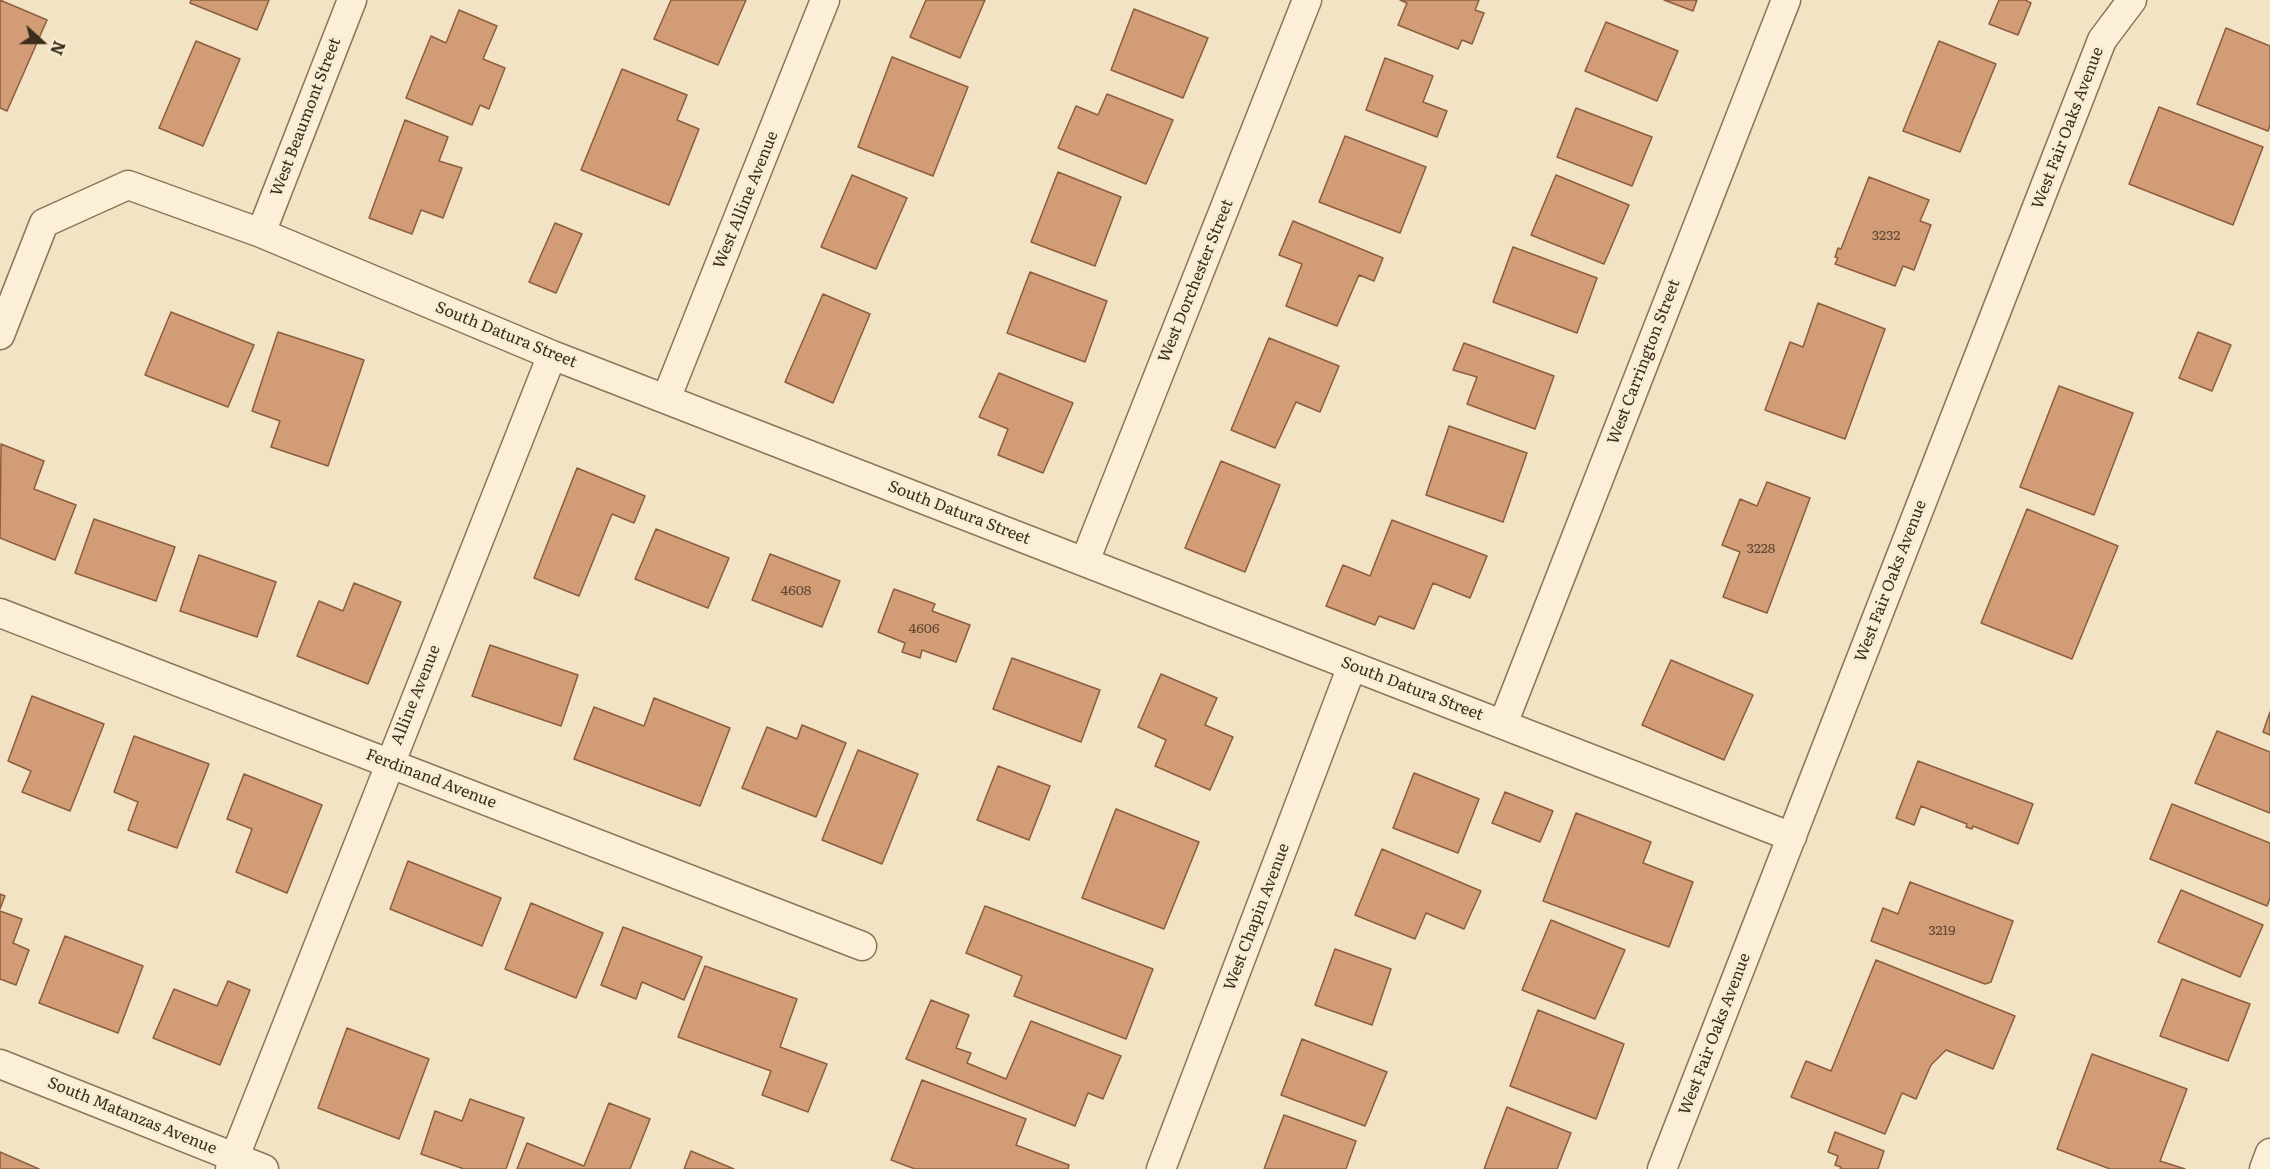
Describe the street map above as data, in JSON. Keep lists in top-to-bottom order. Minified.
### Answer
{"streets":{"street":["West Beaumont Street","West Fair Oaks Avenue","West Alline Avenue","West Dorchester Street","South Datura Street","West Carrington Street","Alline Avenue","Ferdinand Avenue","West Chapin Avenue","South Matanzas Avenue"]},"crossings":[["West Beaumont Street","South Datura Street"],["West Fair Oaks Avenue","South Datura Street"],["West Alline Avenue","South Datura Street"],["West Dorchester Street","South Datura Street"],["South Datura Street","West Carrington Street"],["South Datura Street","Alline Avenue"],["South Datura Street","West Chapin Avenue"],["Alline Avenue","Ferdinand Avenue"],["Alline Avenue","South Matanzas Avenue"]],"house_numbers":["3232","3228","4608","4606","3219"],"north":"right"}
